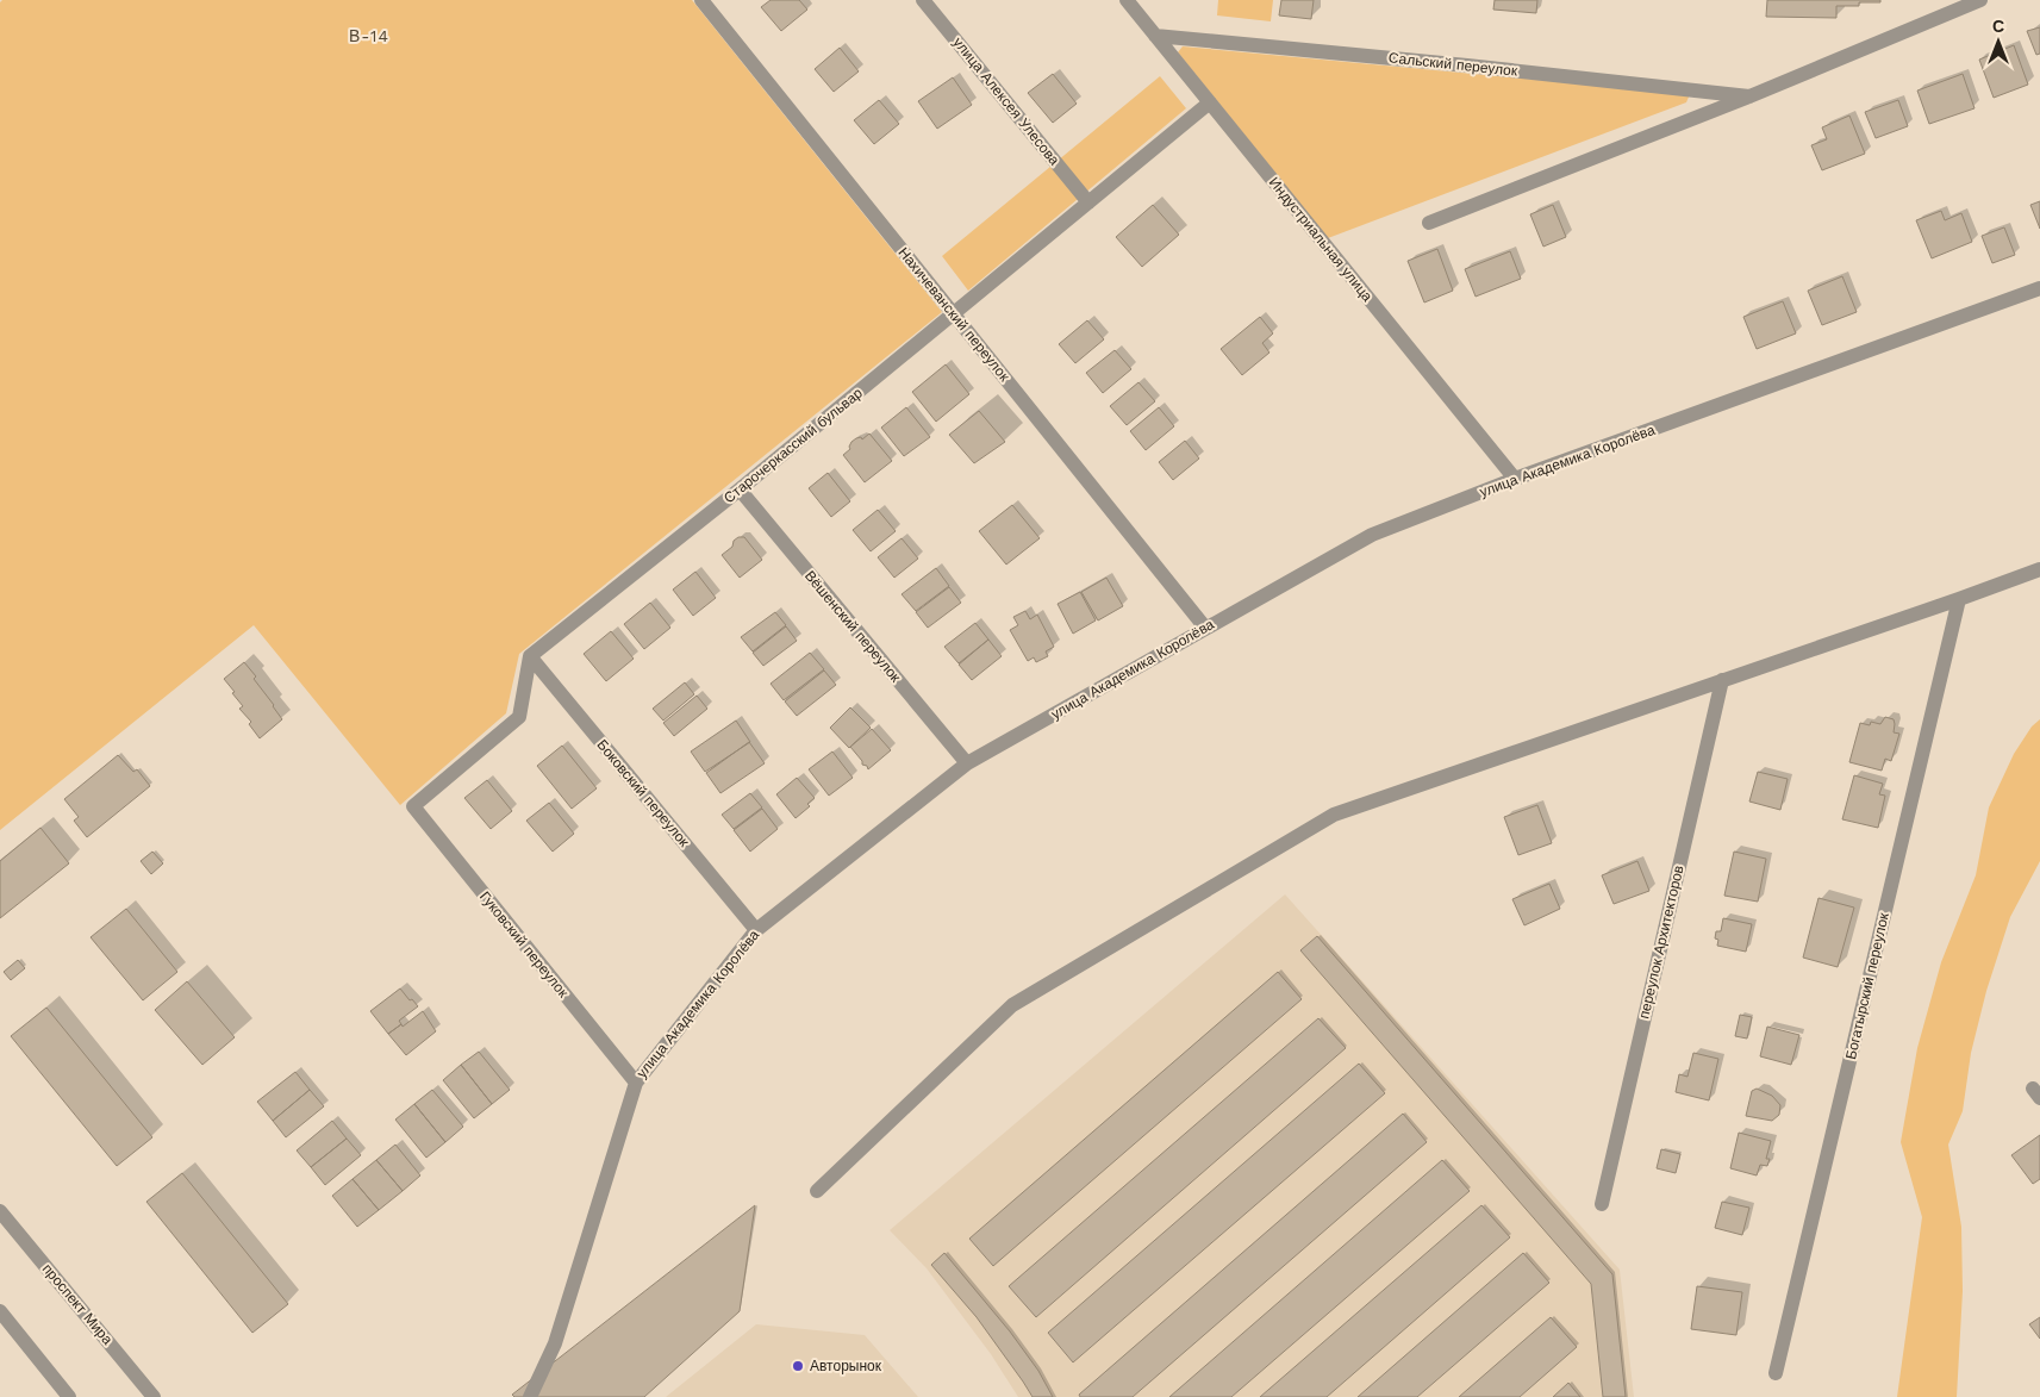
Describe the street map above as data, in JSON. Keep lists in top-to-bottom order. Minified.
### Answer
{"streets":{"street":["Сальский переулок","улица Алексея Улесова","Индустриальная улица","Нахичеванский переулок","Старочеркасский бульвар","улица Академика Королёва","Вёшенский переулок","Боковский переулок","переулок Архитекторов","Гуковский переулок","Богатырский переулок","проспект Мира"]},"crossings":[["Сальский переулок","Индустриальная улица"],["улица Алексея Улесова","Старочеркасский бульвар"],["Индустриальная улица","Старочеркасский бульвар"],["Индустриальная улица","улица Академика Королёва"],["Нахичеванский переулок","Старочеркасский бульвар"],["Нахичеванский переулок","улица Академика Королёва"],["Старочеркасский бульвар","Вёшенский переулок"],["Старочеркасский бульвар","Боковский переулок"],["Старочеркасский бульвар","Гуковский переулок"],["улица Академика Королёва","Вёшенский переулок"],["улица Академика Королёва","Боковский переулок"],["улица Академика Королёва","Гуковский переулок"],["Боковский переулок","Гуковский переулок"]],"districts":["В-14"],"places":["Авторынок"],"north":"top"}
